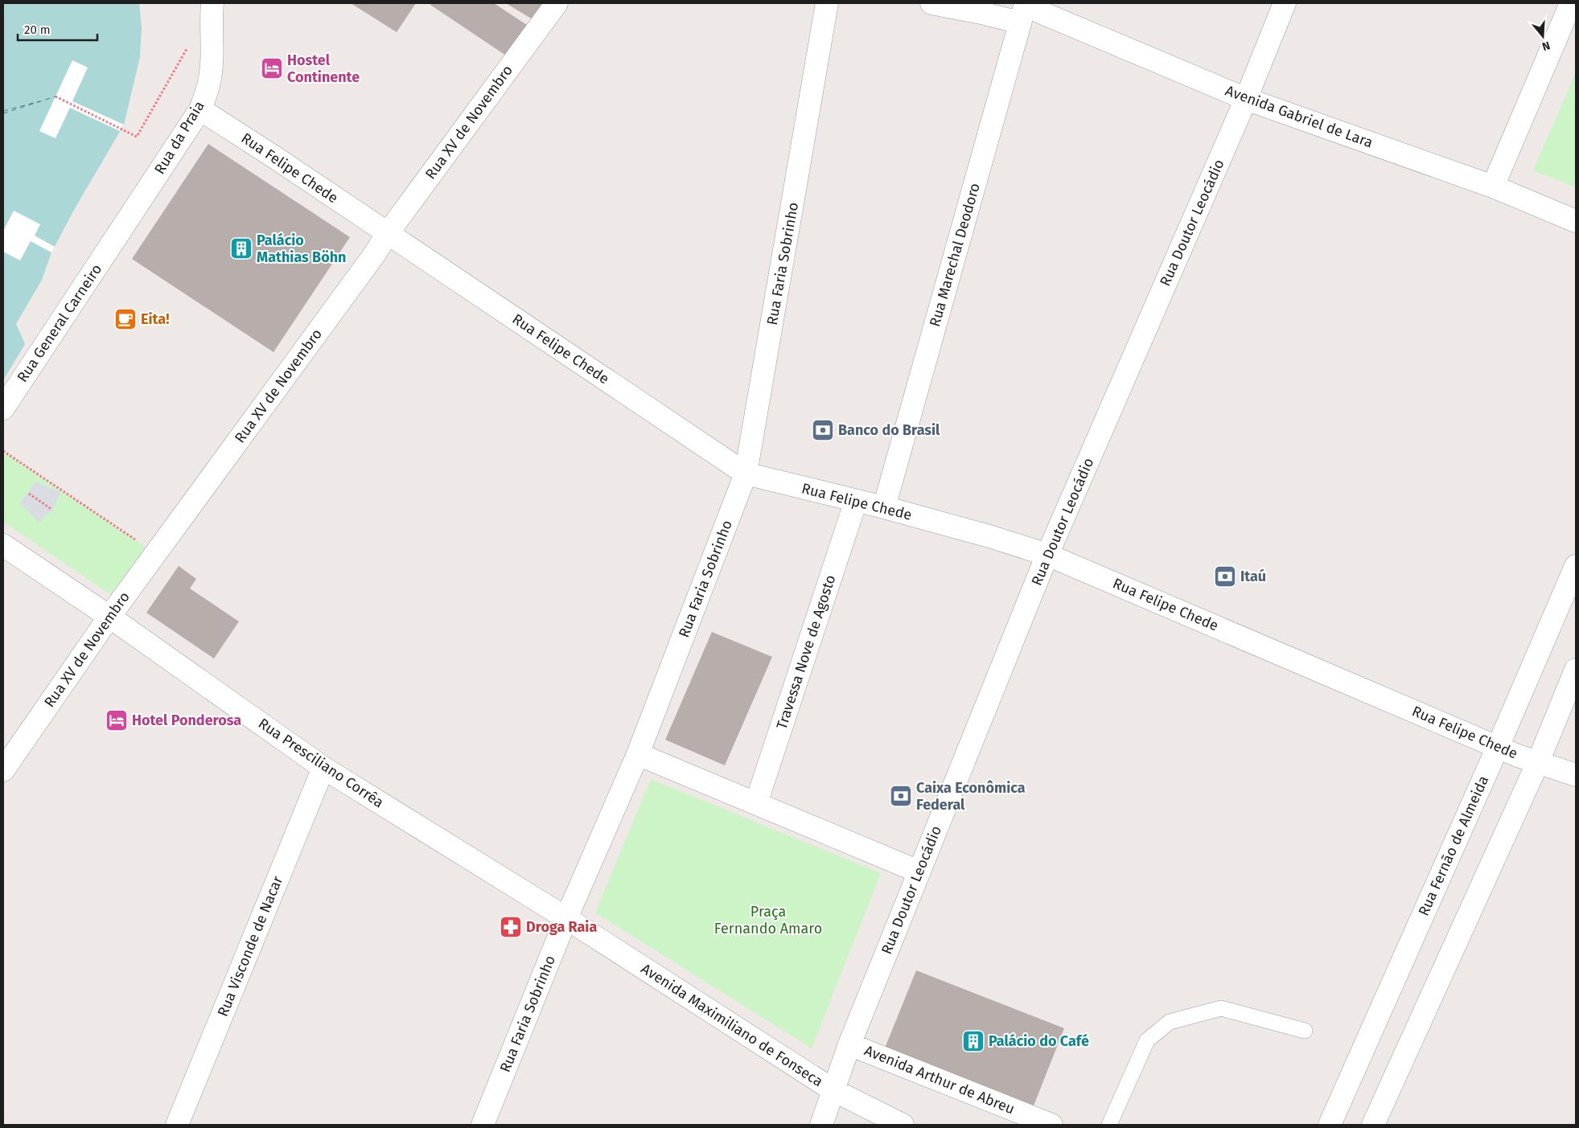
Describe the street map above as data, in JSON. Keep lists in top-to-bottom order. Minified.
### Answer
{"streets":{"street":["Avenida Gabriel de Lara","Rua XV de Novembro","Rua da Praia","Rua Felipe Chede","Rua Doutor Leocádio","Rua Marechal Deodoro","Rua Faria Sobrinho","Rua General Carneiro","Travessa Nove de Agosto","Rua Presciliano Corrêa","Rua Fernão de Almeida","Rua Visconde de Nacar","Avenida Maximiliano de Fonseca","Avenida Arthur de Abreu"]},"crossings":[["Avenida Gabriel de Lara","Rua Doutor Leocádio"],["Avenida Gabriel de Lara","Rua Marechal Deodoro"],["Rua XV de Novembro","Rua Felipe Chede"],["Rua XV de Novembro","Rua Presciliano Corrêa"],["Rua da Praia","Rua Felipe Chede"],["Rua da Praia","Rua General Carneiro"],["Rua Felipe Chede","Rua Doutor Leocádio"],["Rua Felipe Chede","Rua Marechal Deodoro"],["Rua Felipe Chede","Rua Faria Sobrinho"],["Rua Felipe Chede","Travessa Nove de Agosto"],["Rua Felipe Chede","Rua Fernão de Almeida"],["Rua Doutor Leocádio","Avenida Maximiliano de Fonseca"],["Rua Doutor Leocádio","Avenida Arthur de Abreu"],["Rua Faria Sobrinho","Rua Presciliano Corrêa"],["Rua Faria Sobrinho","Avenida Maximiliano de Fonseca"],["Rua Presciliano Corrêa","Rua Visconde de Nacar"],["Rua Presciliano Corrêa","Avenida Maximiliano de Fonseca"]],"parks":["Praça Fernando Amaro"],"places":{"hotel":["Hostel Continente","Hotel Ponderosa"],"building":["Palácio Mathias Böhn","Palácio do Café"],"cafe":["Eita!"],"bank":["Banco do Brasil","Itaú","Caixa Econômica Federal"],"pharmacy":["Droga Raia"]},"scale_bar":"20 m","north":"bottom"}
